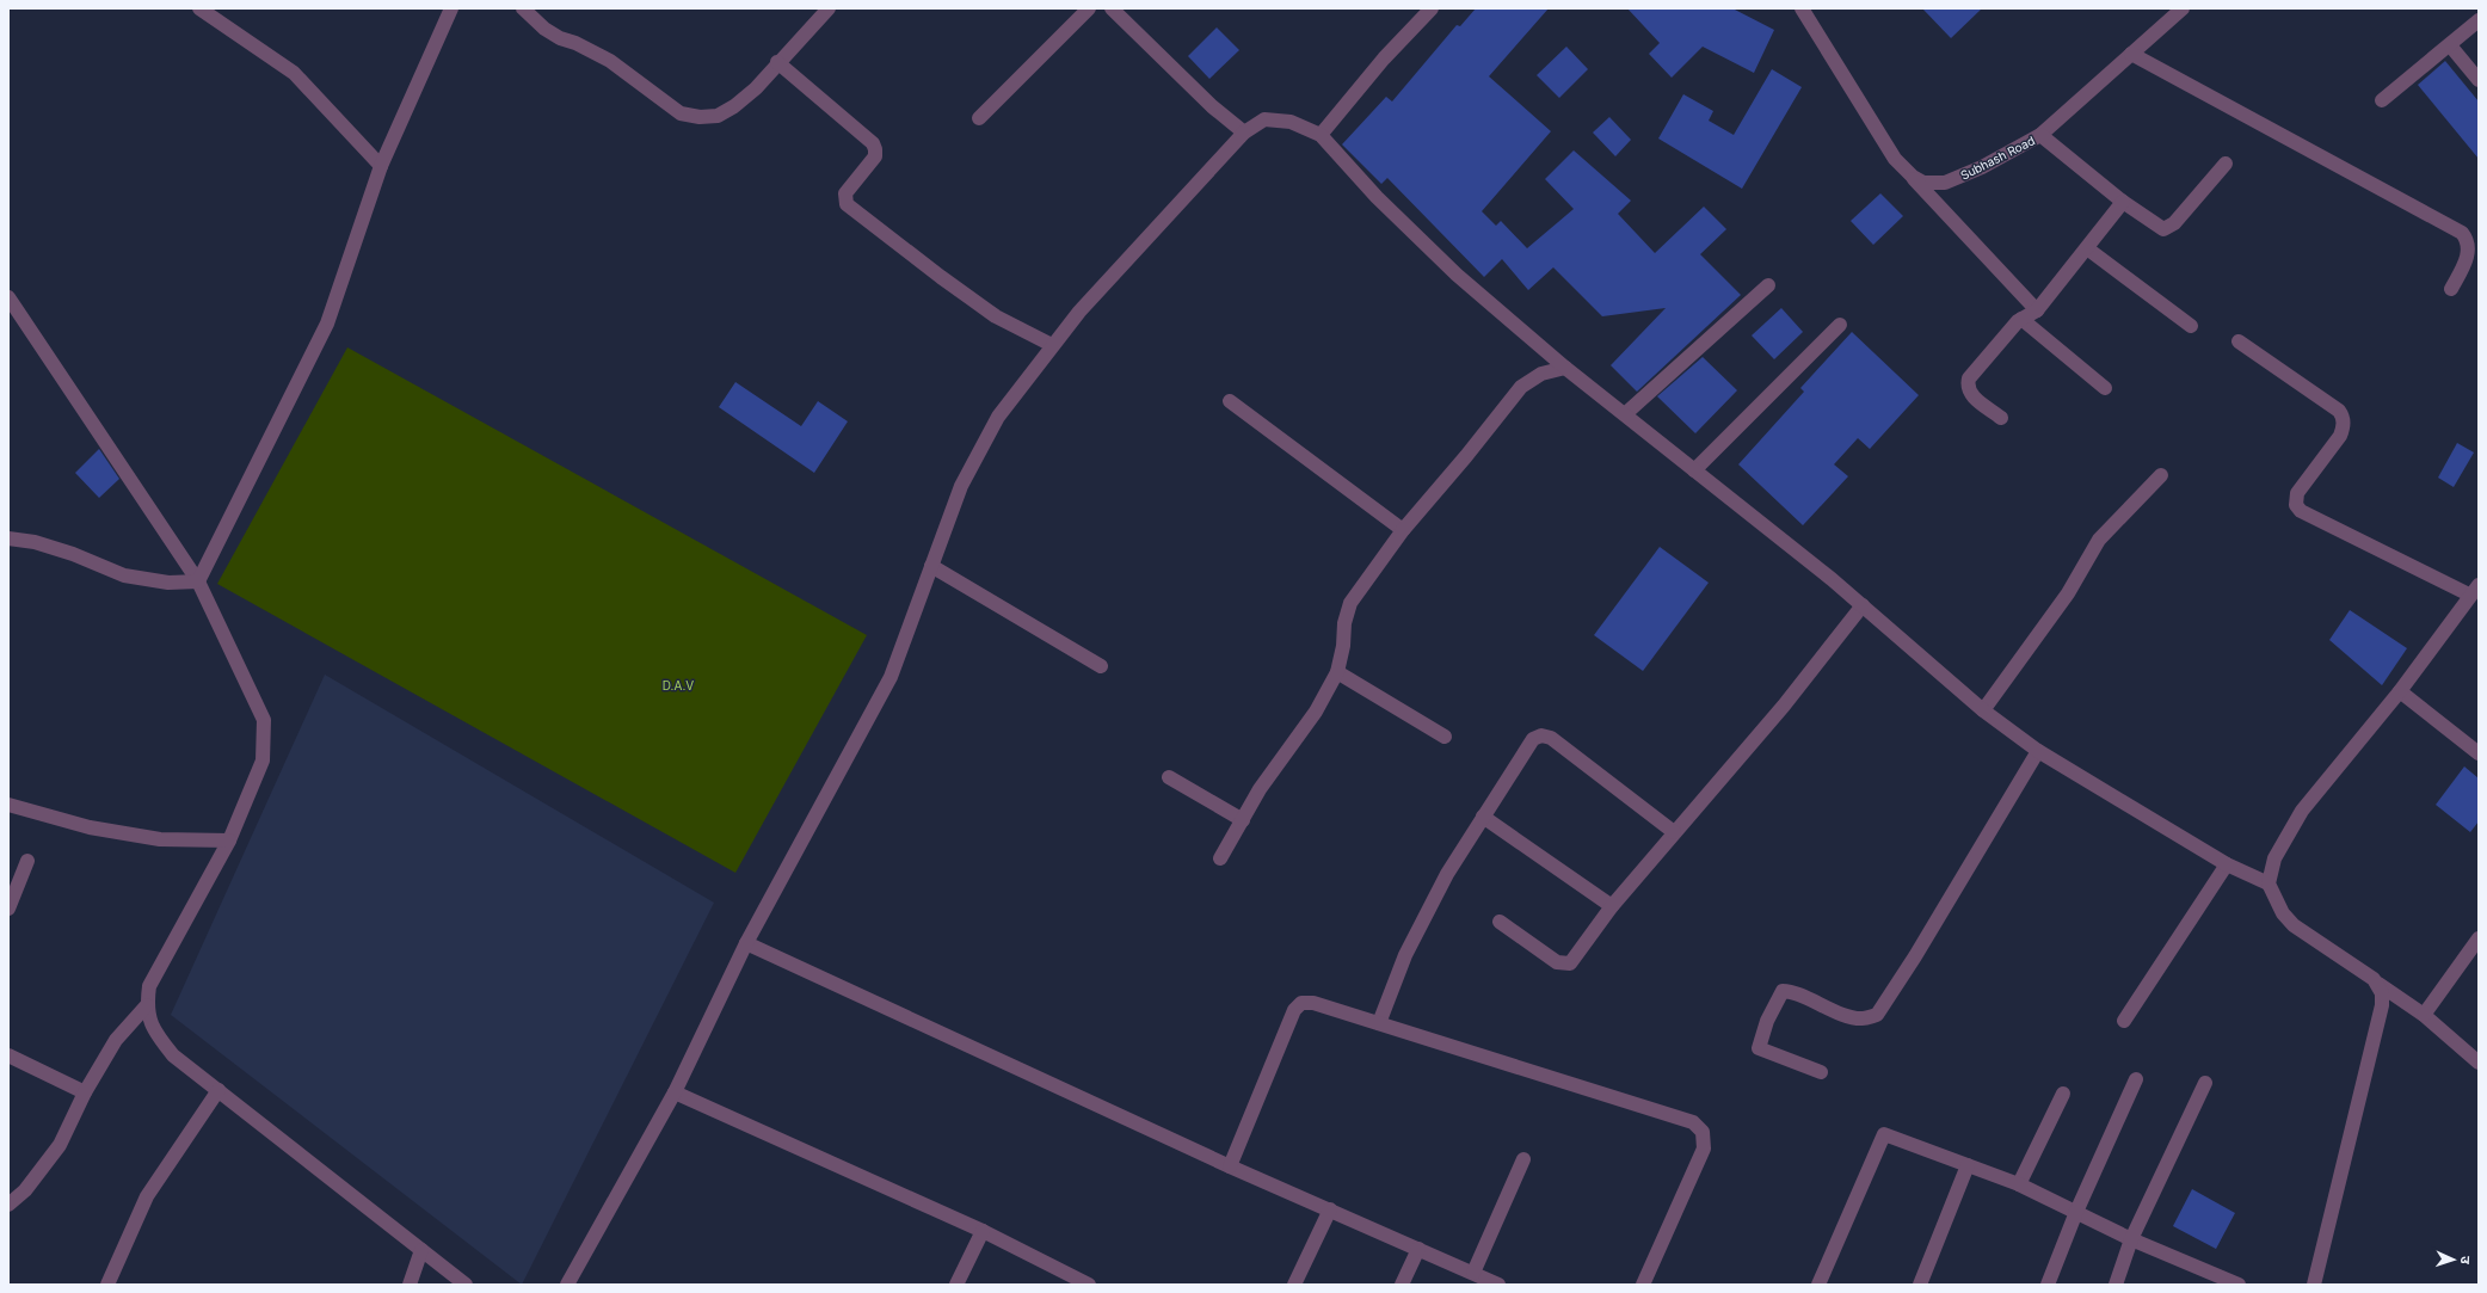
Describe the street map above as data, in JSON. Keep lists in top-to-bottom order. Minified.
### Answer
{"streets":{"street":["Subhash Road"]},"parks":["D.A.V"],"north":"right"}
